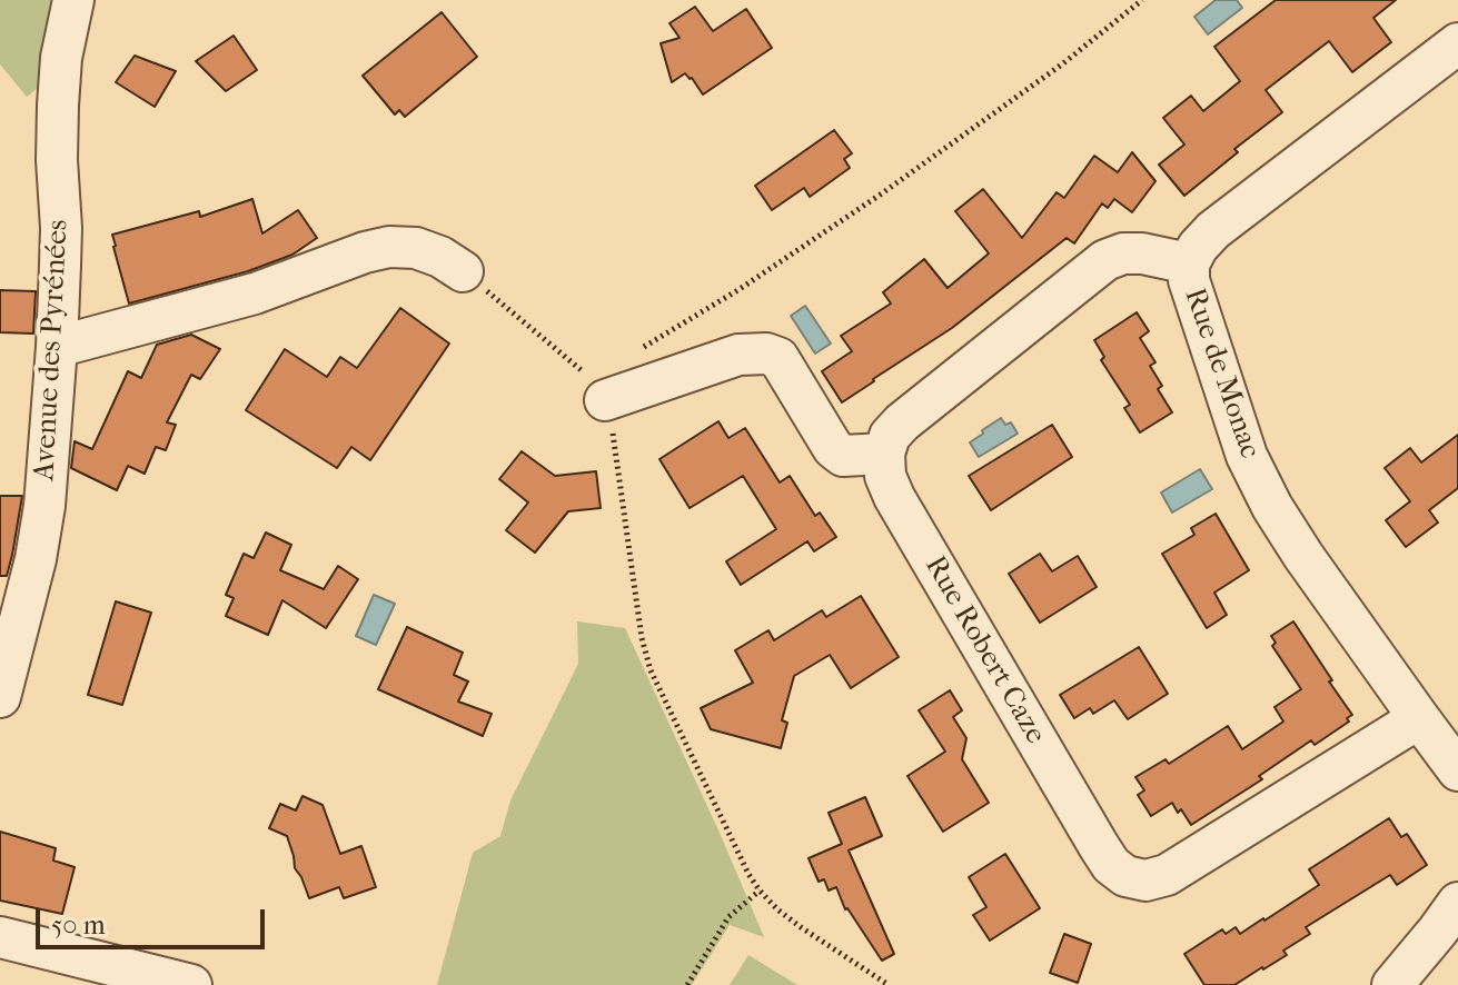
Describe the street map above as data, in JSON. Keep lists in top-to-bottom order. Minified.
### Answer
{"streets":{"street":["Avenue des Pyrénées","Rue de Monac","Rue Robert Caze"]},"crossings":[["Rue de Monac","Rue Robert Caze"]],"scale_bar":"50 m"}
